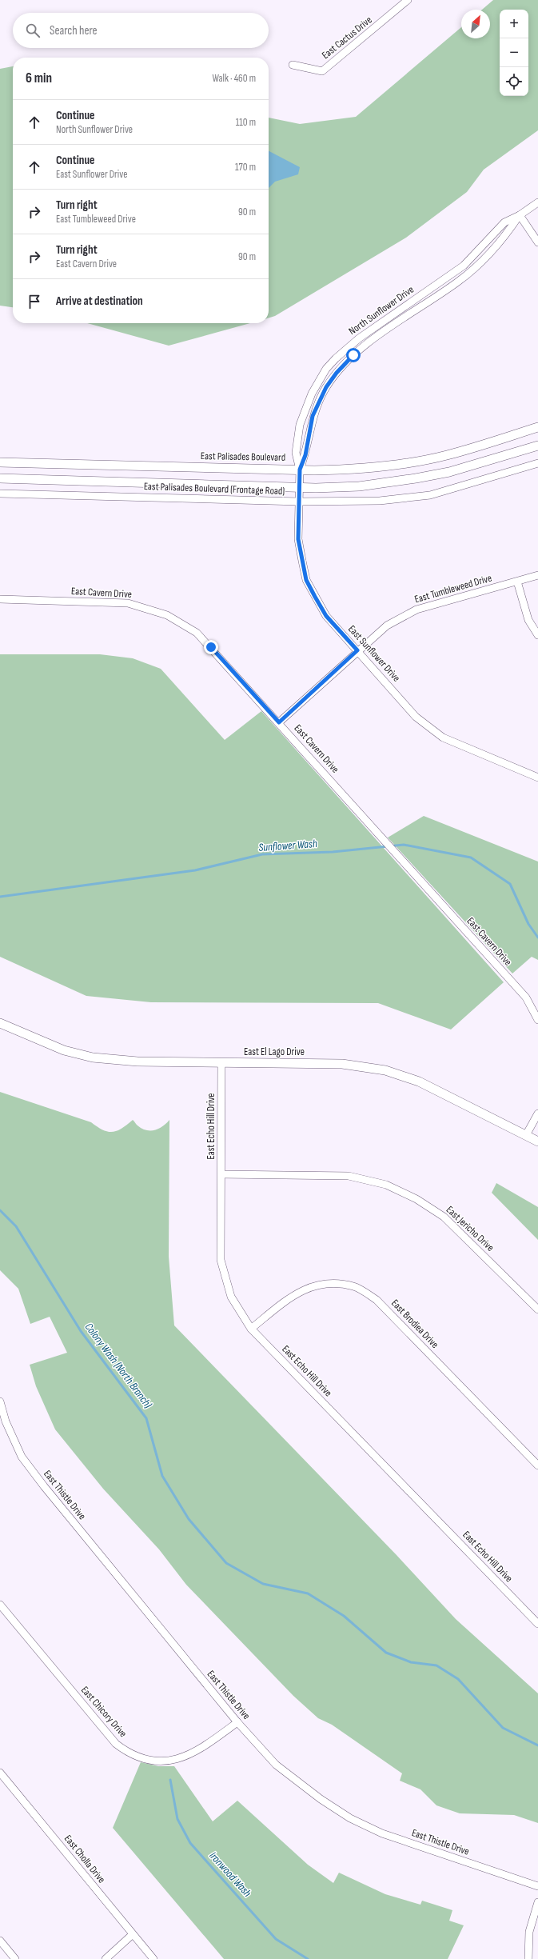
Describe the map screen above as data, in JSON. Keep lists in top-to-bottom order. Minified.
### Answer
{"streets":{"street":["East Cactus Drive","North Sunflower Drive","East Palisades Boulevard","East Palisades Boulevard (Frontage Road)","East Tumbleweed Drive","East Cavern Drive","East Sunflower Drive","East El Lago Drive","East Echo Hill Drive","East Jericho Drive","East Brodiea Drive","East Thistle Drive","East Chicory Drive","East Cholla Drive"]},"crossings":[["North Sunflower Drive","East Palisades Boulevard"],["North Sunflower Drive","East Sunflower Drive"],["East Palisades Boulevard","East Sunflower Drive"],["East Palisades Boulevard (Frontage Road)","East Sunflower Drive"],["East Tumbleweed Drive","East Cavern Drive"],["East Tumbleweed Drive","East Sunflower Drive"],["East El Lago Drive","East Echo Hill Drive"],["East Echo Hill Drive","East Jericho Drive"],["East Echo Hill Drive","East Brodiea Drive"],["East Thistle Drive","East Chicory Drive"]],"water":["Sunflower Wash","Colony Wash (North Branch)","Ironwood Wash"],"north":"top right","page":{"map_buttons":["+","−"],"search":"Search here","heading":["6 min","Walk · 460 m"],"list":[["Continue","North Sunflower Drive","110 m"],["Continue","East Sunflower Drive","170 m"],["Turn right","East Tumbleweed Drive","90 m"],["Turn right","East Cavern Drive","90 m"],"Arrive at destination"]}}
